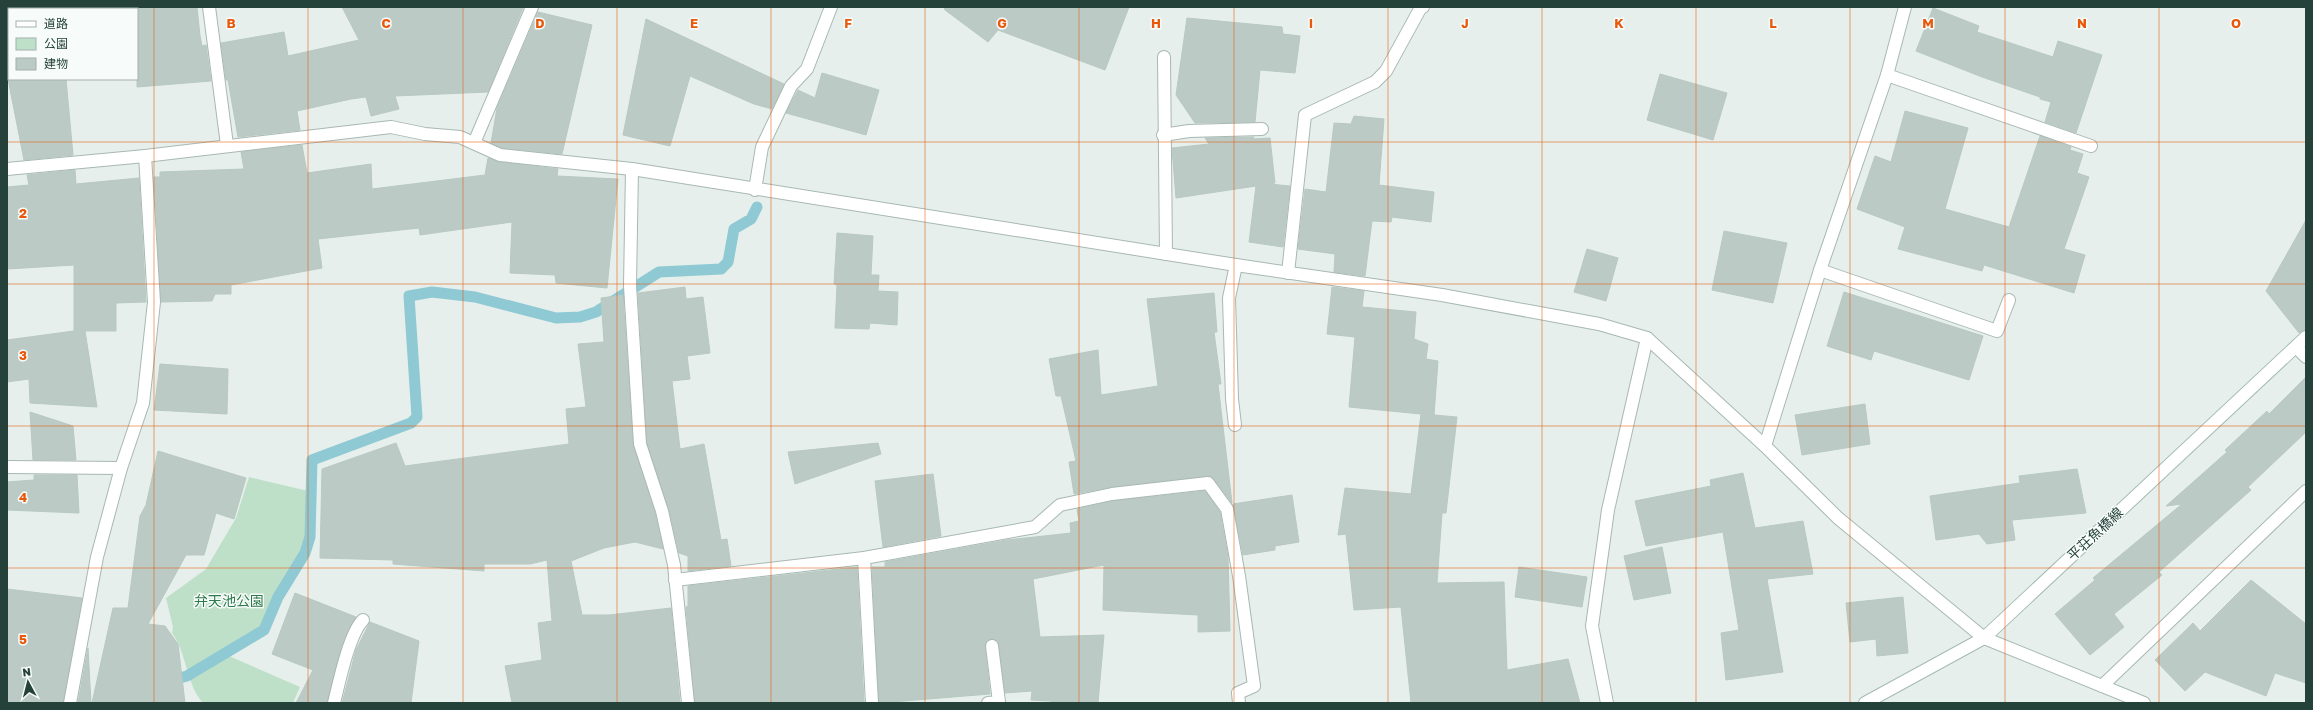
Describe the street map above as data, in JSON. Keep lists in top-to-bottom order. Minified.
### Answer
{"streets":{"street":["平荘魚橋線"]},"parks":["弁天池公園"],"legend":["道路","公園","建物"],"north":"top","grid":{"columns":["B","C","D","E","F","G","H","I","J","K","L","M","N","O"],"rows":["2","3","4","5"]}}
